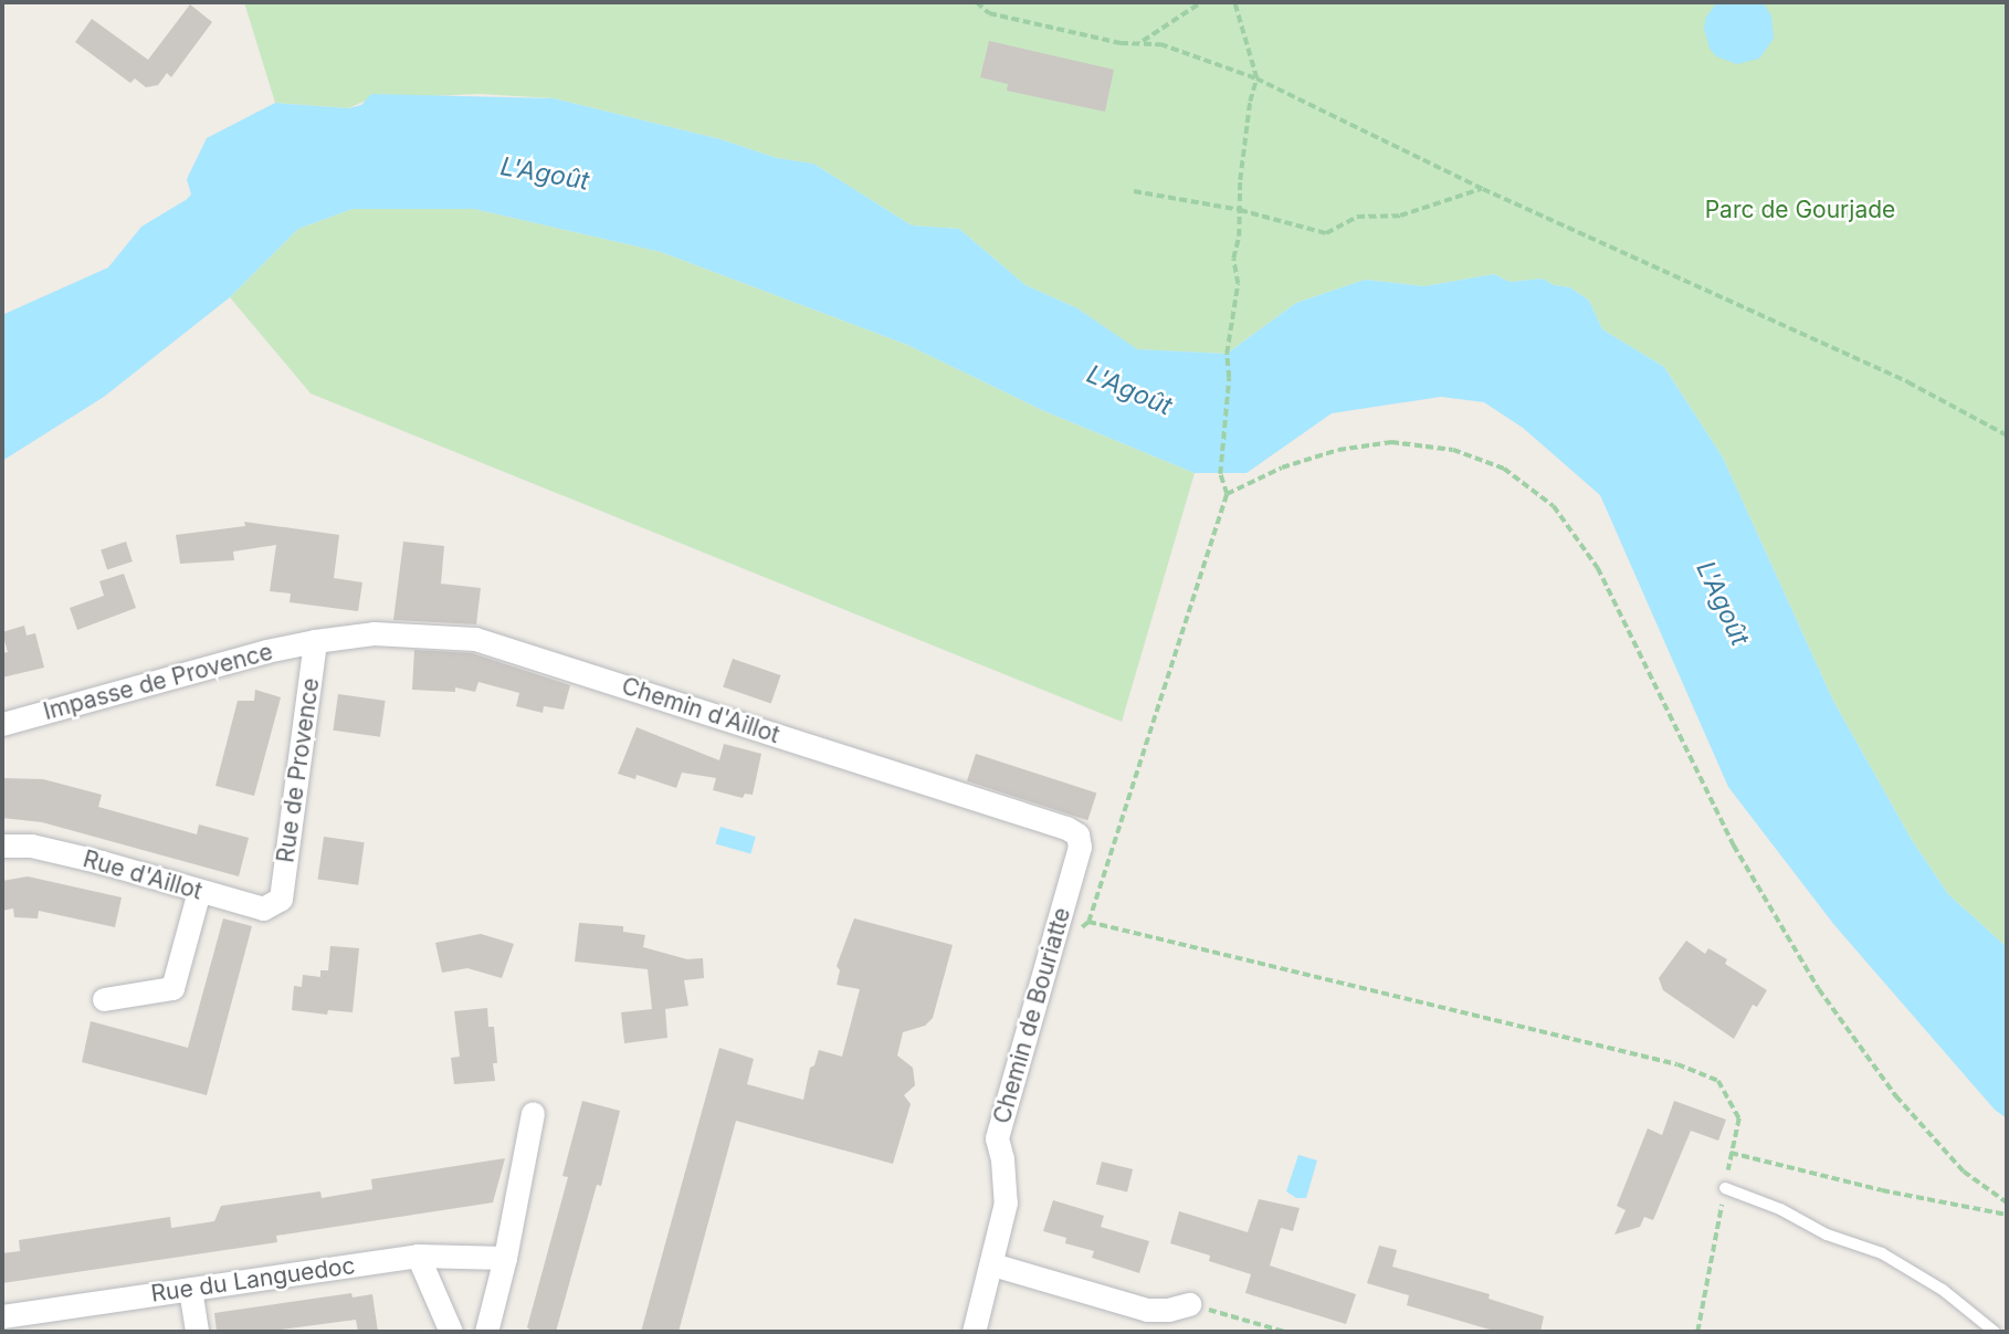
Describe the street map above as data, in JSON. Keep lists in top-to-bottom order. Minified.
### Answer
{"streets":{"street":["Impasse de Provence","Chemin d'Aillot","Rue de Provence","Rue d'Aillot","Chemin de Bouriatte","Rue du Languedoc"]},"crossings":[["Impasse de Provence","Chemin d'Aillot"],["Impasse de Provence","Rue de Provence"],["Chemin d'Aillot","Rue de Provence"],["Chemin d'Aillot","Chemin de Bouriatte"],["Rue de Provence","Rue d'Aillot"]],"water":["L'Agoût"],"parks":["Parc de Gourjade"]}
